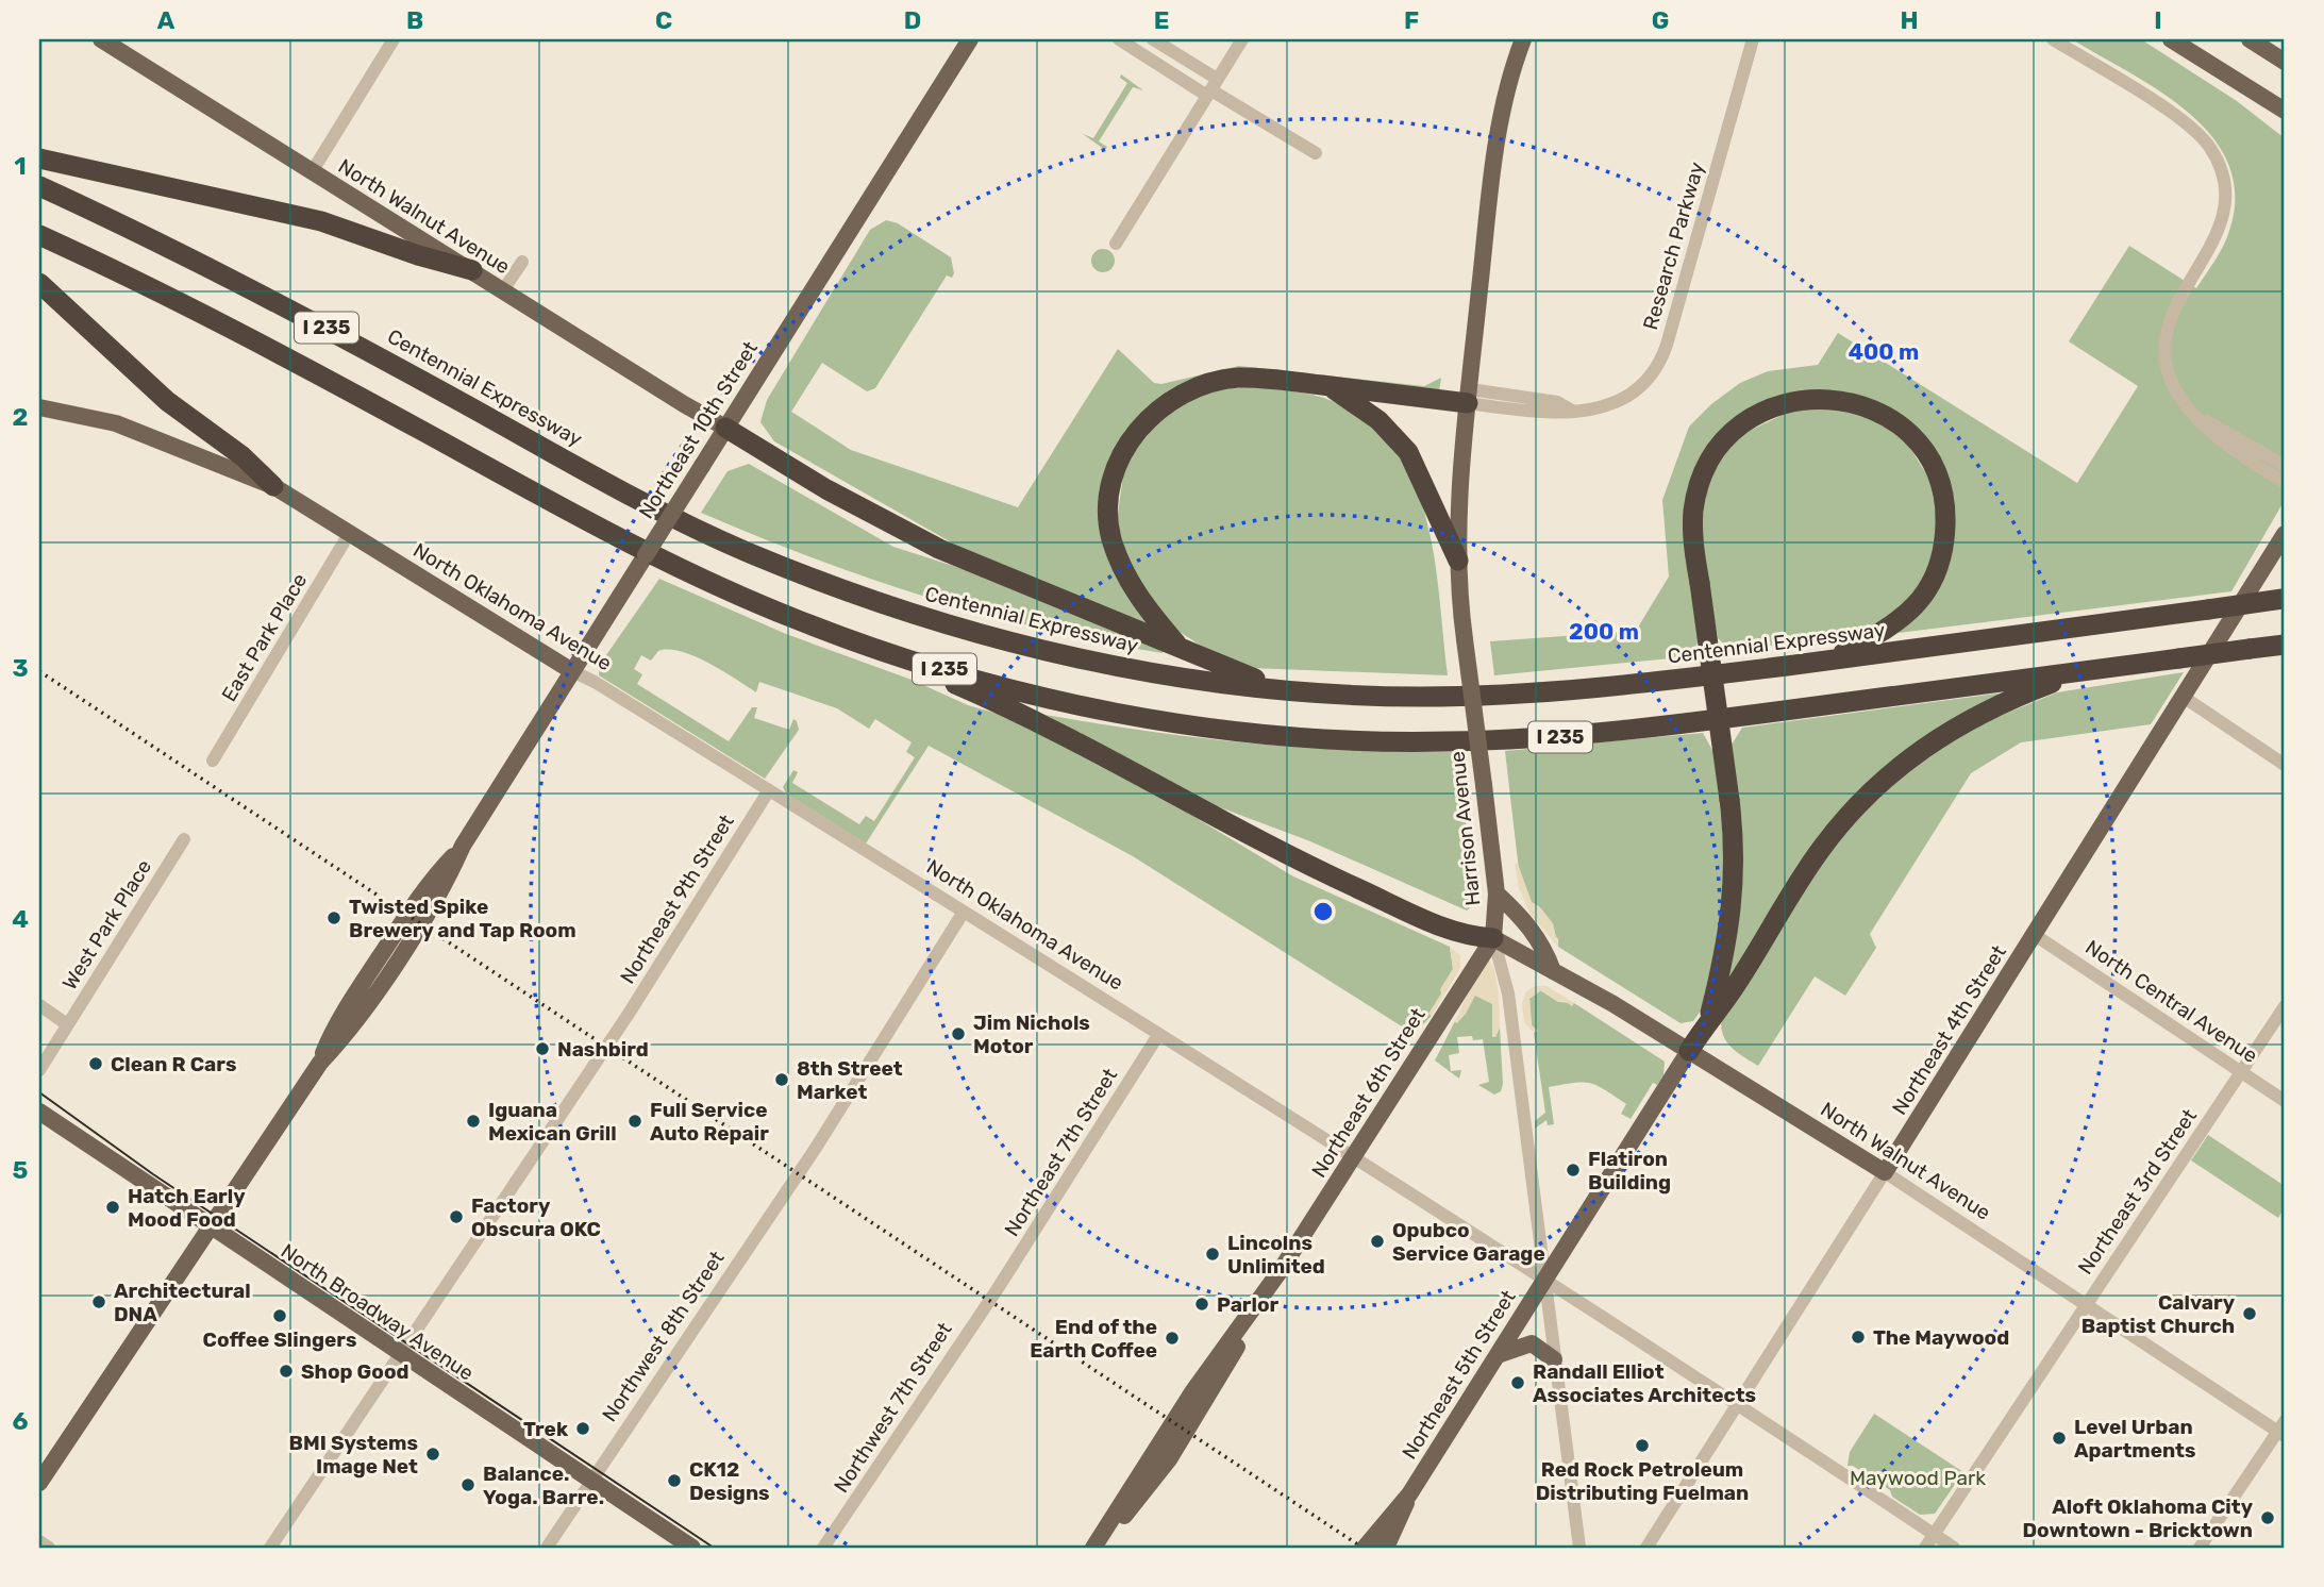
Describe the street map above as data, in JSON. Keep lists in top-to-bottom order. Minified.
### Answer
{"streets":{"highway":["I 235","Centennial Expressway"],"main road":["North Walnut Avenue","Northeast 10th Street","North Oklahoma Avenue","Harrison Avenue","Northeast 4th Street","Northeast 6th Street","North Broadway Avenue","Northeast 5th Street"],"street":["Research Parkway","East Park Place","Northeast 9th Street","West Park Place","North Central Avenue","Northeast 7th Street","Northeast 3rd Street","Northwest 8th Street","Northwest 7th Street"]},"crossings":[["North Walnut Avenue","Northeast 10th Street"],["North Walnut Avenue","Harrison Avenue"],["North Walnut Avenue","Northeast 4th Street"],["North Walnut Avenue","Northeast 6th Street"],["North Walnut Avenue","Northeast 3rd Street"],["North Walnut Avenue","Northeast 5th Street"],["Research Parkway","Harrison Avenue"],["Northeast 10th Street","North Oklahoma Avenue"],["Northeast 10th Street","North Broadway Avenue"],["North Oklahoma Avenue","East Park Place"],["North Oklahoma Avenue","Harrison Avenue"],["North Oklahoma Avenue","Northeast 9th Street"],["North Oklahoma Avenue","Northeast 4th Street"],["North Oklahoma Avenue","Northeast 6th Street"],["North Oklahoma Avenue","Northeast 7th Street"],["North Oklahoma Avenue","Northeast 3rd Street"],["North Oklahoma Avenue","Northwest 8th Street"],["North Oklahoma Avenue","Northeast 5th Street"],["Harrison Avenue","Northeast 6th Street"],["Harrison Avenue","Northeast 5th Street"],["Northeast 9th Street","North Broadway Avenue"],["North Central Avenue","Northeast 4th Street"],["North Central Avenue","Northeast 3rd Street"],["Northeast 7th Street","Northwest 7th Street"],["North Broadway Avenue","Northwest 8th Street"]],"parks":["Maywood Park"],"places":["Twisted Spike Brewery and Tap Room","Jim Nichols Motor","Nashbird","Clean R Cars","8th Street Market","Iguana Mexican Grill","Full Service Auto Repair","Flatiron Building","Hatch Early Mood Food","Factory Obscura OKC","Opubco Service Garage","Lincolns Unlimited","Architectural DNA","Parlor","Calvary Baptist Church","Coffee Slingers","The Maywood","End of the Earth Coffee","Shop Good","Randall Elliot Associates Architects","Trek","Level Urban Apartments","Red Rock Petroleum Distributing Fuelman","BMI Systems Image Net","CK12 Designs","Balance. Yoga. Barre.","Aloft Oklahoma City Downtown - Bricktown"],"grid":{"columns":["A","B","C","D","E","F","G","H","I"],"rows":["1","2","3","4","5","6"]},"rings":["400 m","200 m"]}
